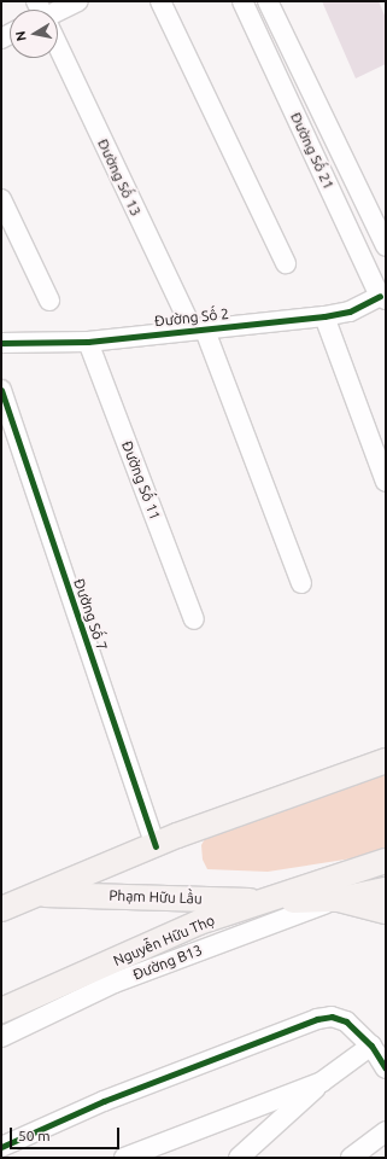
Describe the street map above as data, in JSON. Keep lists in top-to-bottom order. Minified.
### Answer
{"streets":{"main road":["Phạm Hữu Lầu","Nguyễn Hữu Thọ"],"street":["Đường Số 21","Đường Số 13","Đường Số 2","Đường Số 11","Đường Số 7","Đường B13"]},"crossings":[["Đường Số 21","Đường Số 2"],["Đường Số 13","Đường Số 2"],["Đường Số 2","Đường Số 11"],["Phạm Hữu Lầu","Nguyễn Hữu Thọ"],["Phạm Hữu Lầu","Đường B13"]],"scale_bar":"50 m","north":"left"}
